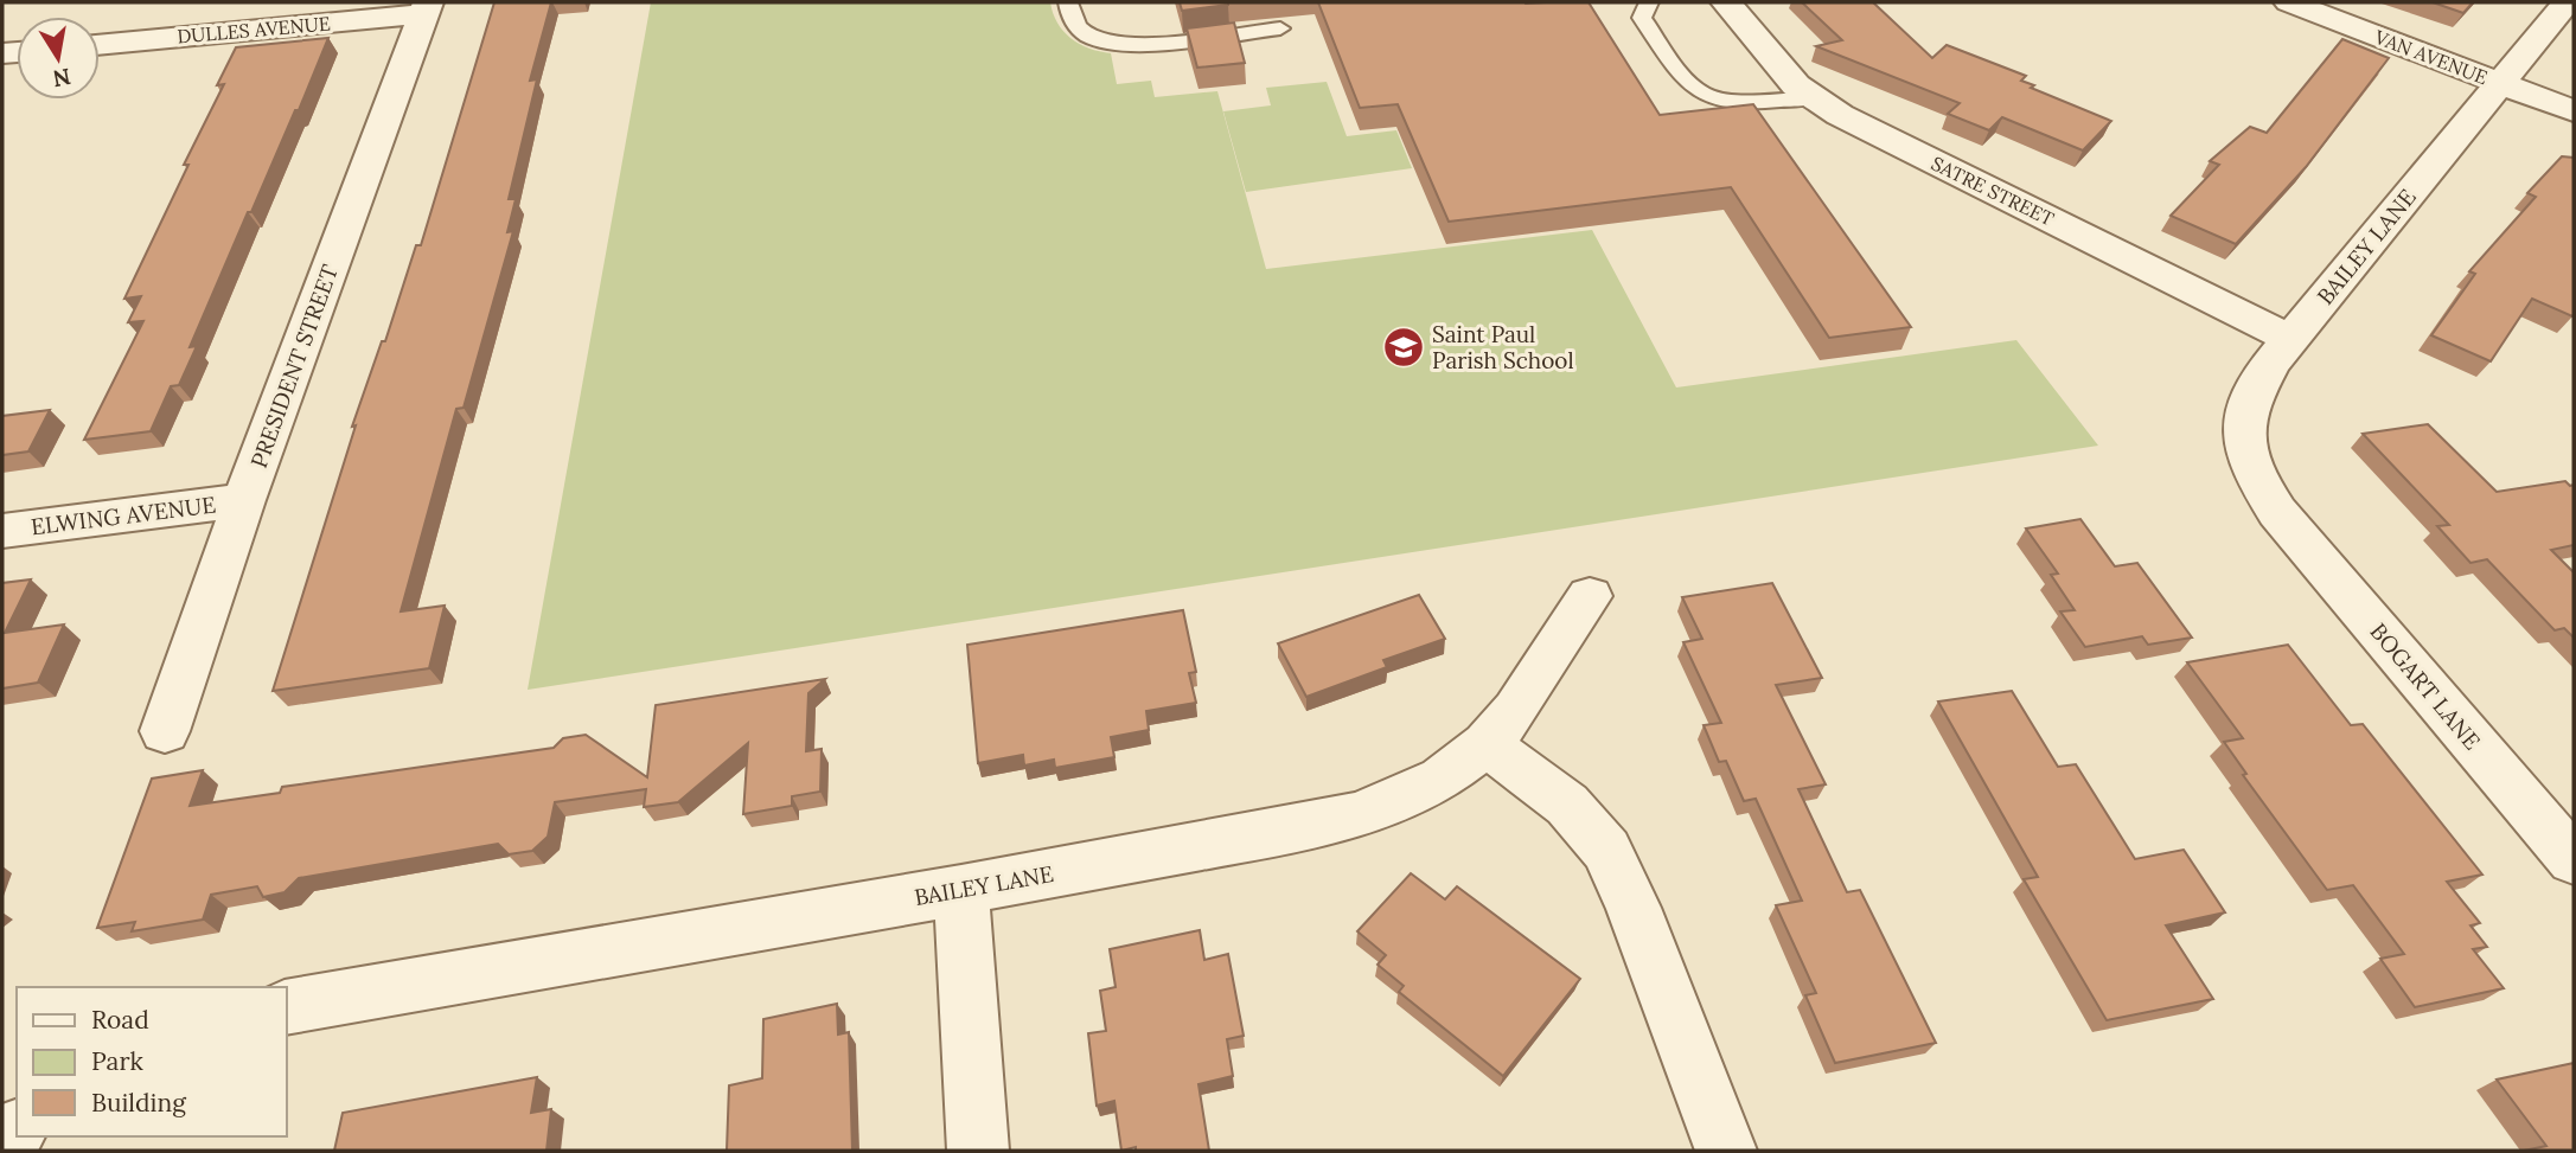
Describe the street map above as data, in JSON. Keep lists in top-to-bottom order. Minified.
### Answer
{"streets":{"street":["DULLES AVENUE","VAN AVENUE","SATRE STREET","BAILEY LANE","PRESIDENT STREET","ELWING AVENUE","BOGART LANE"]},"crossings":[["DULLES AVENUE","PRESIDENT STREET"],["VAN AVENUE","BAILEY LANE"],["SATRE STREET","BAILEY LANE"],["BAILEY LANE","BOGART LANE"],["PRESIDENT STREET","ELWING AVENUE"]],"places":{"school or university":["Saint Paul Parish School"]},"legend":["Road","Park","Building"],"north":"bottom"}
